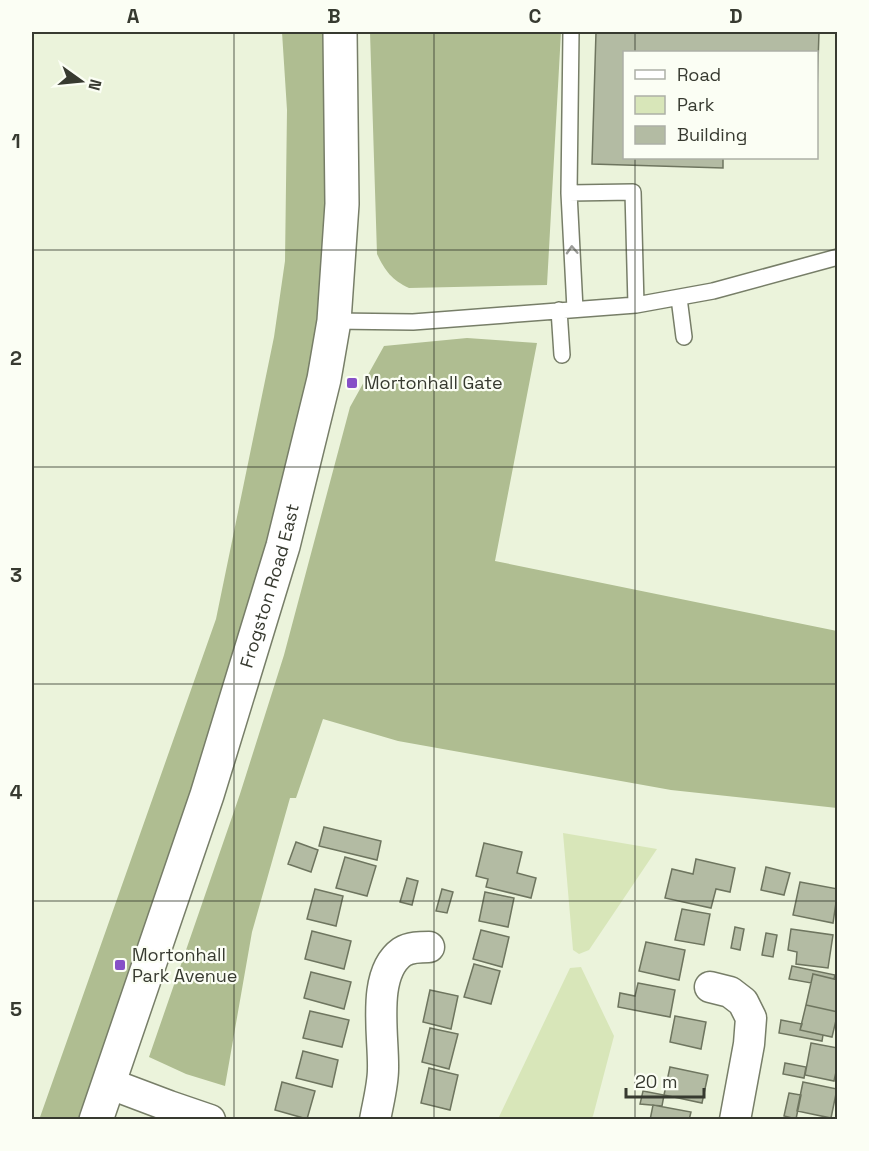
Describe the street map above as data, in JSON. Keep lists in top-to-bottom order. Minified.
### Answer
{"streets":{"main road":["Frogston Road East"]},"places":{"transit":["Mortonhall Gate","Mortonhall Park Avenue"]},"legend":["Road","Park","Building"],"scale_bar":"20 m","north":"right","grid":{"columns":["A","B","C","D"],"rows":["1","2","3","4","5"]}}
